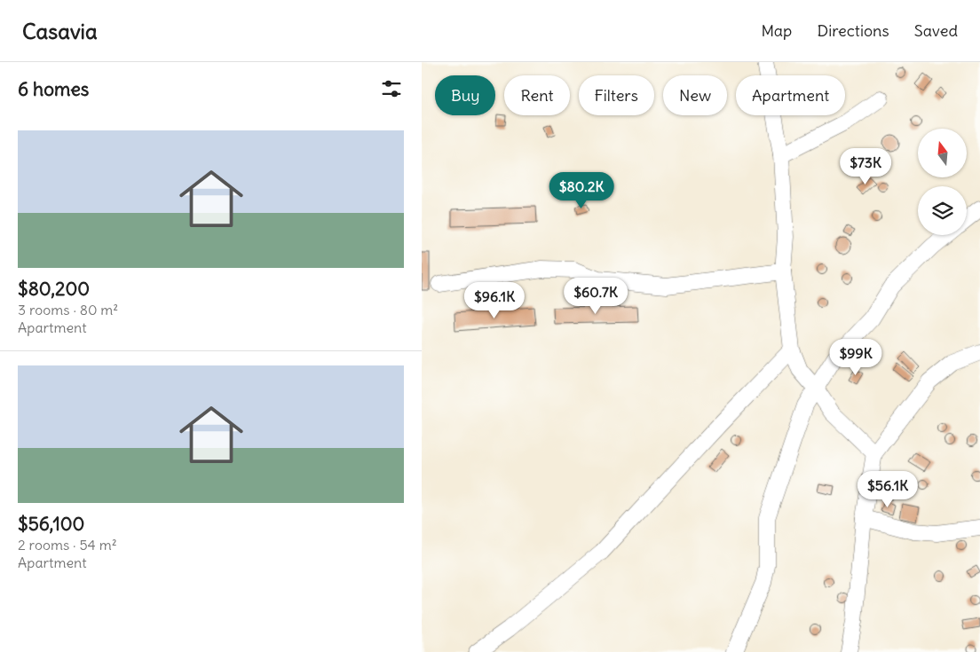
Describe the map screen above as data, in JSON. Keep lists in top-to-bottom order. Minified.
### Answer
{"north":"top","page":{"header":"Casavia","nav":["Map","Directions","Saved"],"heading":"6 homes","chip":["Buy","Rent","Filters","New","Apartment"],"list":[{"name":"$80,200","note":"3 rooms · 80 m² · Apartment"},{"name":"$56,100","note":"2 rooms · 54 m² · Apartment"}],"price":["$73K","$80.2K","$60.7K","$96.1K","$99K","$56.1K"]}}
